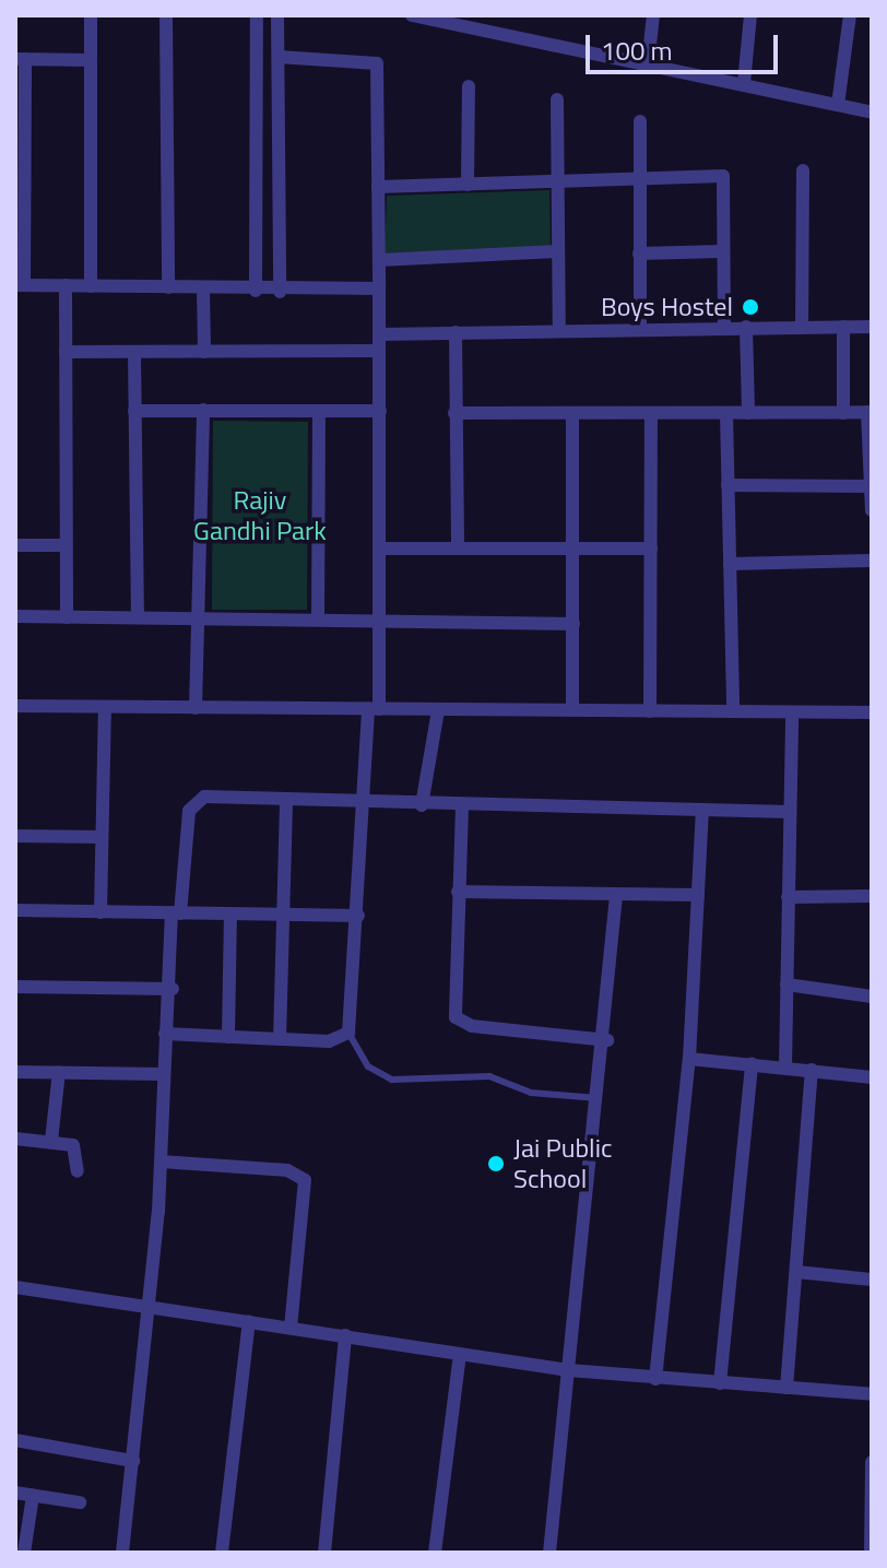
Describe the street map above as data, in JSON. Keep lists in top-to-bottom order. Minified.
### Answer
{"parks":["Rajiv Gandhi Park"],"places":["Boys Hostel","Jai Public School"],"scale_bar":"100 m"}
